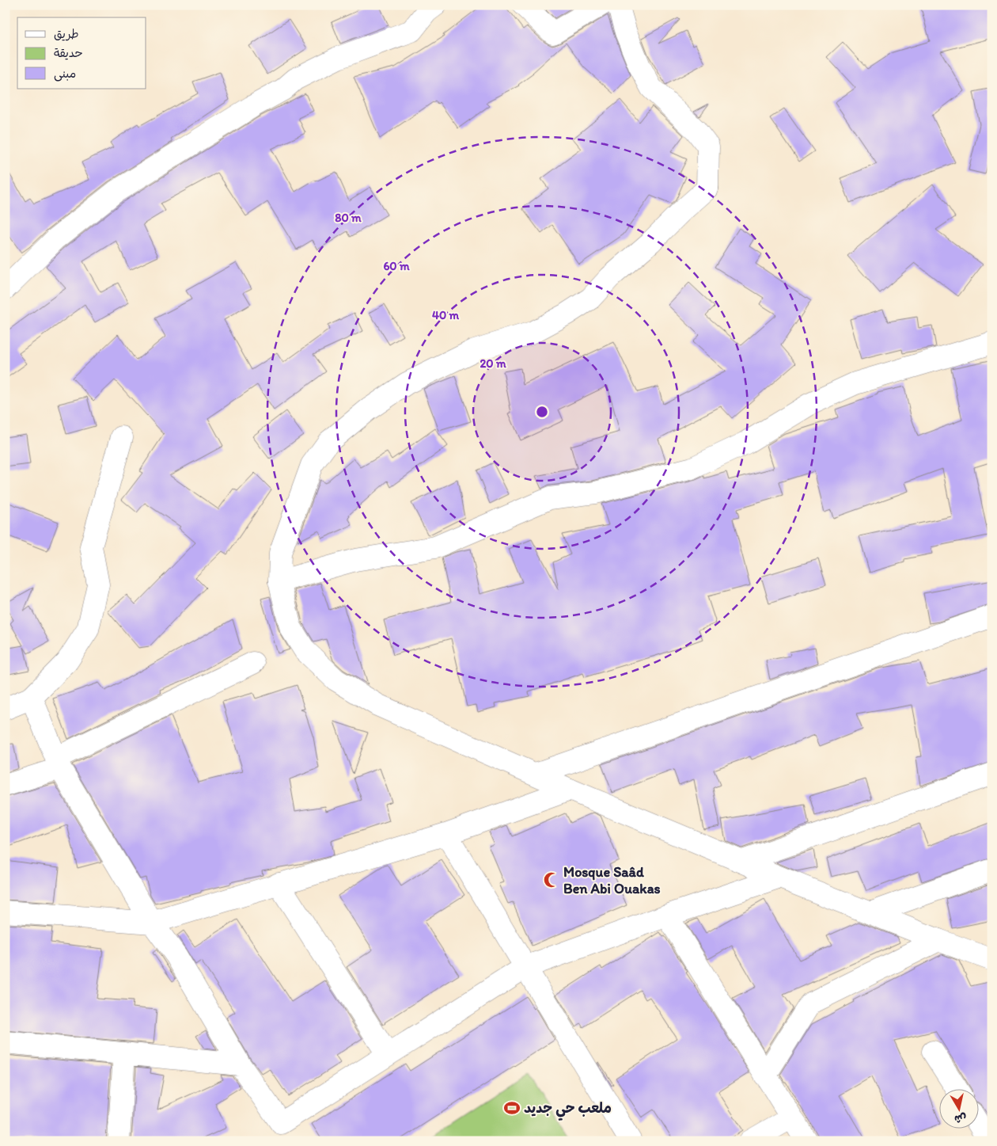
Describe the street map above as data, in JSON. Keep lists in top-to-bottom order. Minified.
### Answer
{"places":{"mosque":["Mosque Saâd Ben Abi Ouakas"],"sports":["ملعب حي جديد"]},"legend":["طريق","حديقة","مبنى"],"north":"bottom","rings":["80 m","60 m","40 m","20 m"]}
